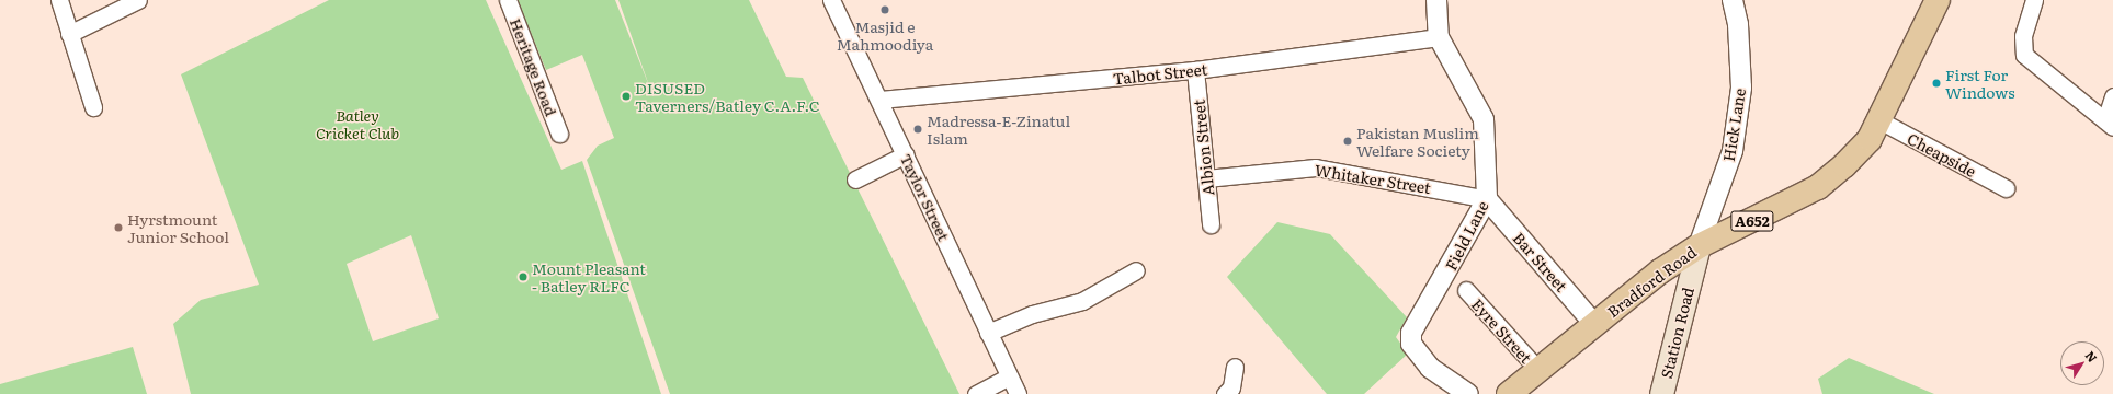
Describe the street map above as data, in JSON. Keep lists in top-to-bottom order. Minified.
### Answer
{"streets":{"main road":["A652","Bradford Road","Station Road"],"street":["Heritage Road","Talbot Street","Hick Lane","Albion Street","Cheapside","Whitaker Street","Taylor Street","Field Lane","Bar Street","Eyre Street"]},"crossings":[["Talbot Street","Albion Street"],["Talbot Street","Taylor Street"],["Talbot Street","Field Lane"],["Hick Lane","Bradford Road"],["Hick Lane","Station Road"],["Albion Street","Whitaker Street"],["Cheapside","Bradford Road"],["Whitaker Street","Field Lane"],["Whitaker Street","Bar Street"],["Field Lane","Bar Street"],["Bar Street","Bradford Road"],["Bradford Road","Eyre Street"],["Bradford Road","Station Road"]],"parks":["Batley Cricket Club"],"places":["Masjid e Mahmoodiya","First For Windows","DISUSED Taverners/Batley C.A.F.C","Madressa-E-Zinatul Islam","Pakistan Muslim Welfare Society","Hyrstmount Junior School","Mount Pleasant - Batley RLFC"],"north":"top right"}
